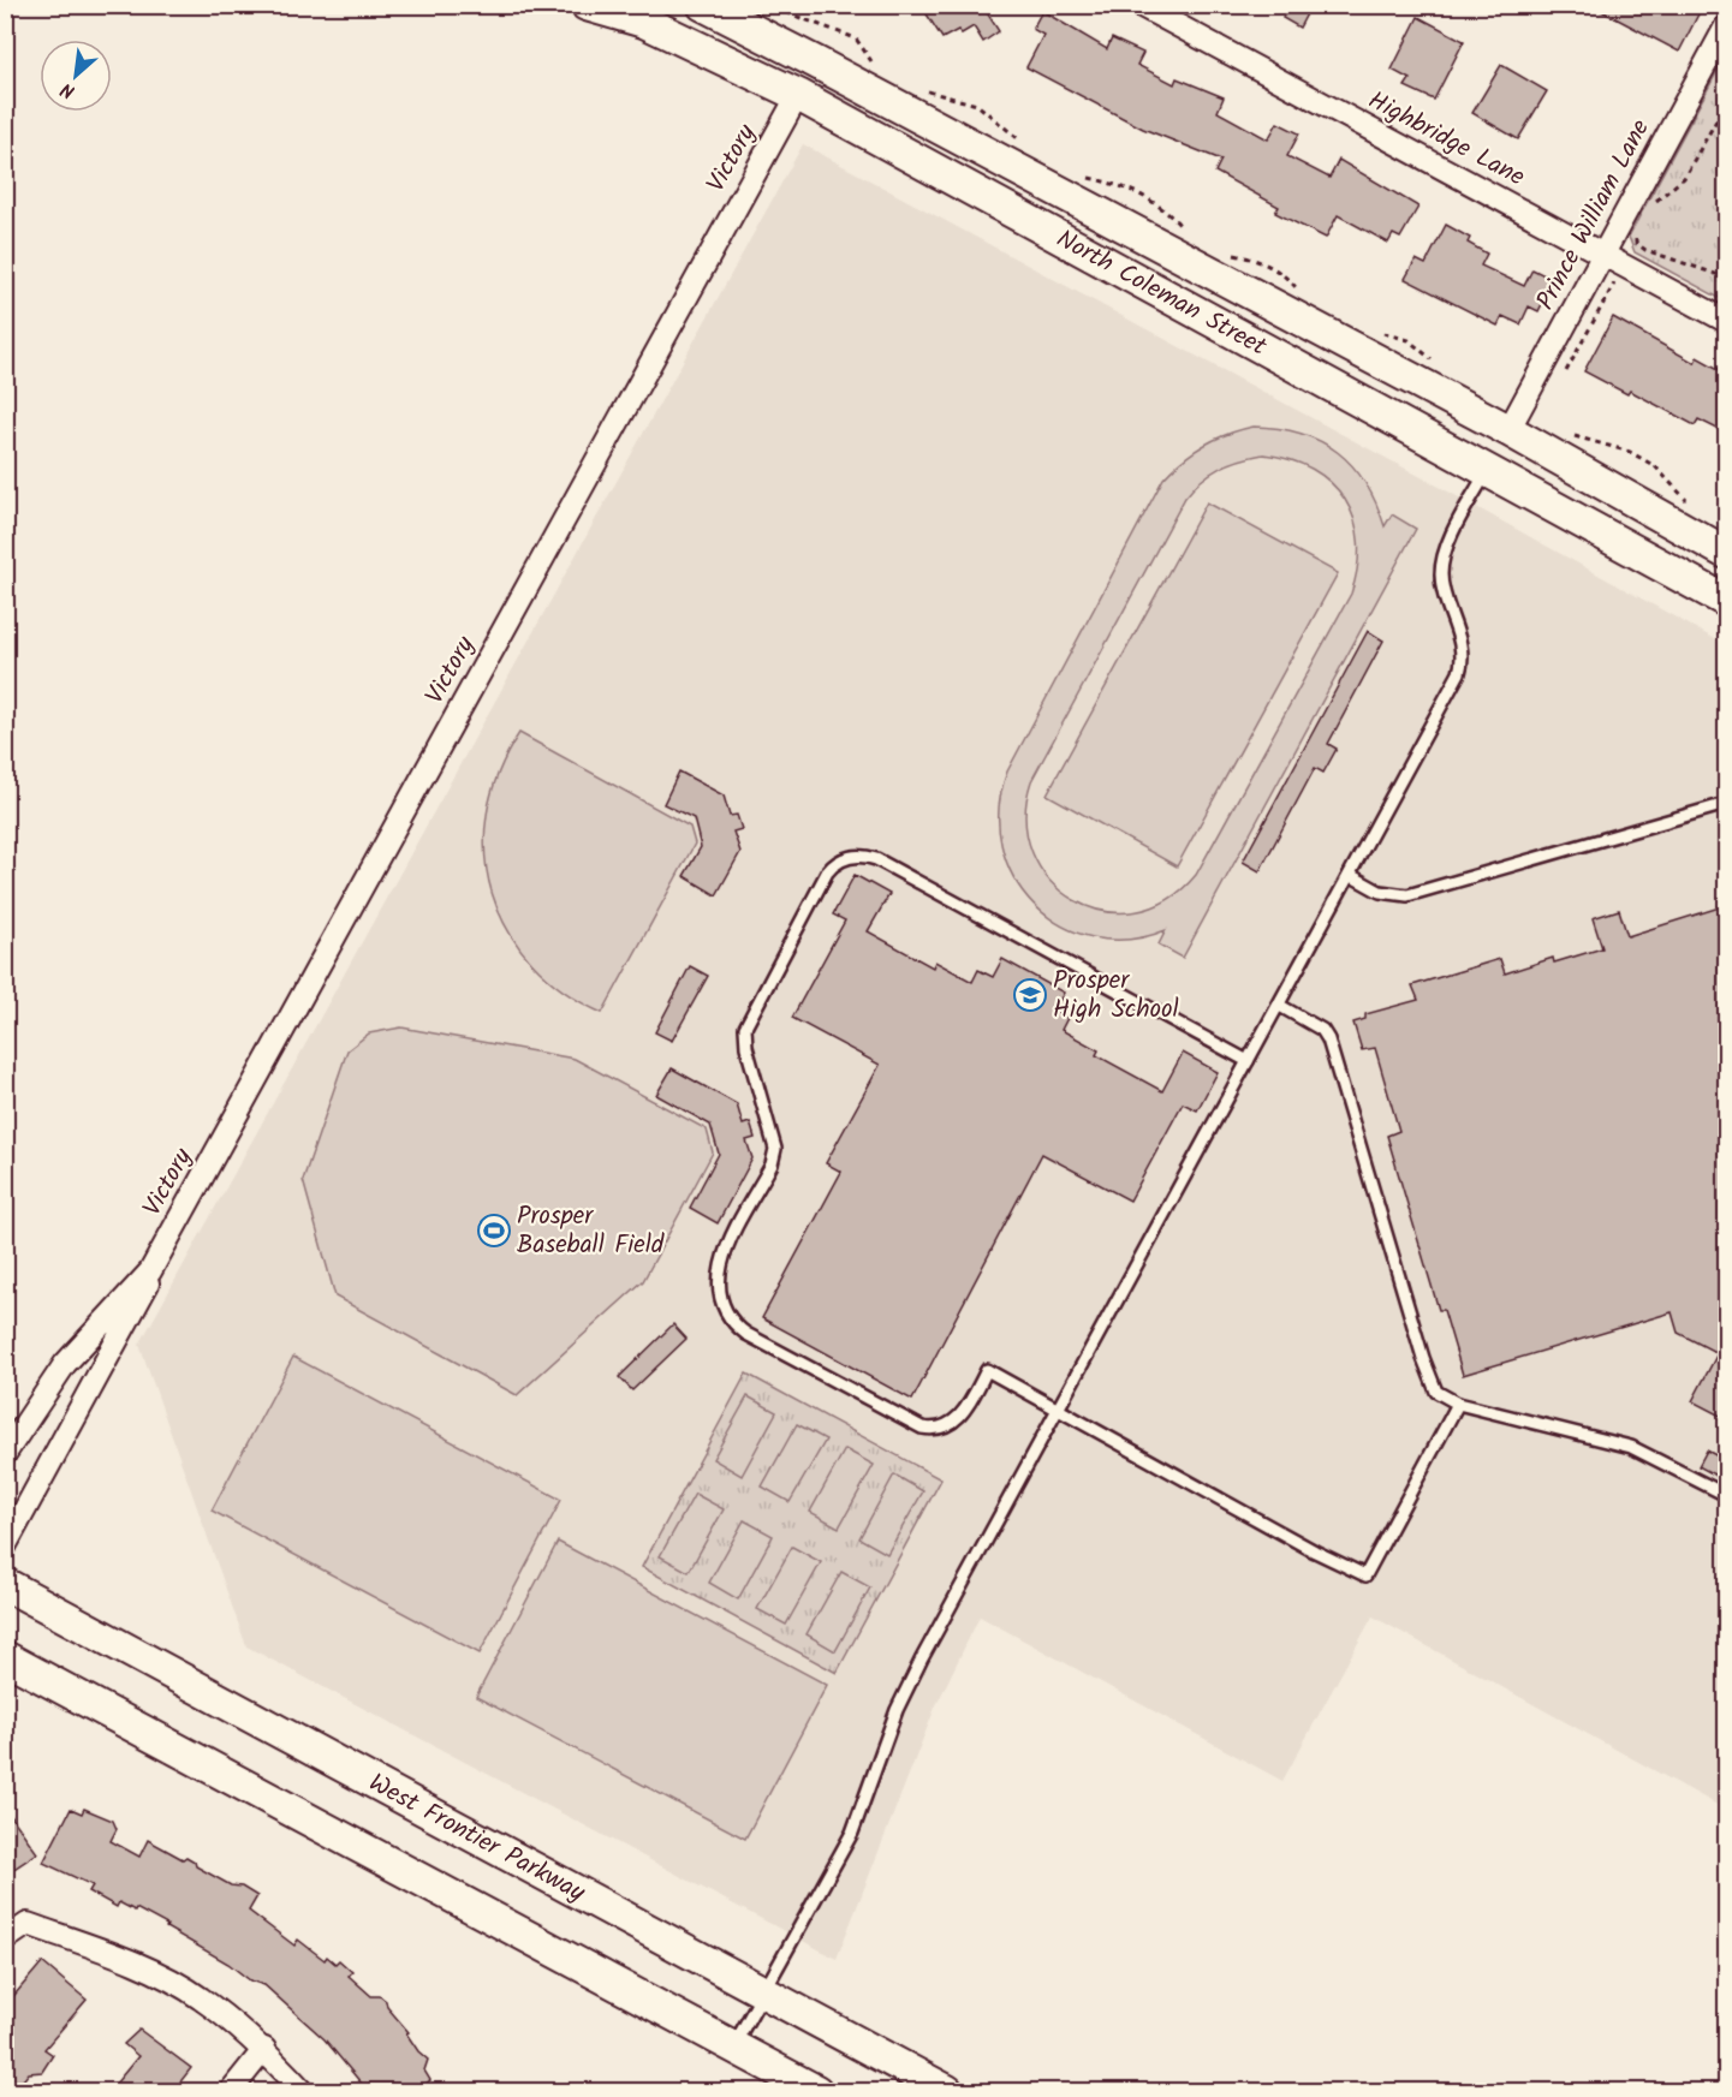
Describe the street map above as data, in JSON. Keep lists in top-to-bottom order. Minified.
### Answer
{"streets":{"street":["Highbridge Lane","Victory","Prince William Lane","North Coleman Street","West Frontier Parkway"]},"crossings":[["Highbridge Lane","Prince William Lane"],["Victory","North Coleman Street"],["Prince William Lane","North Coleman Street"]],"places":{"school or university":["Prosper High School"],"sports":["Prosper Baseball Field"]},"north":"bottom left"}
